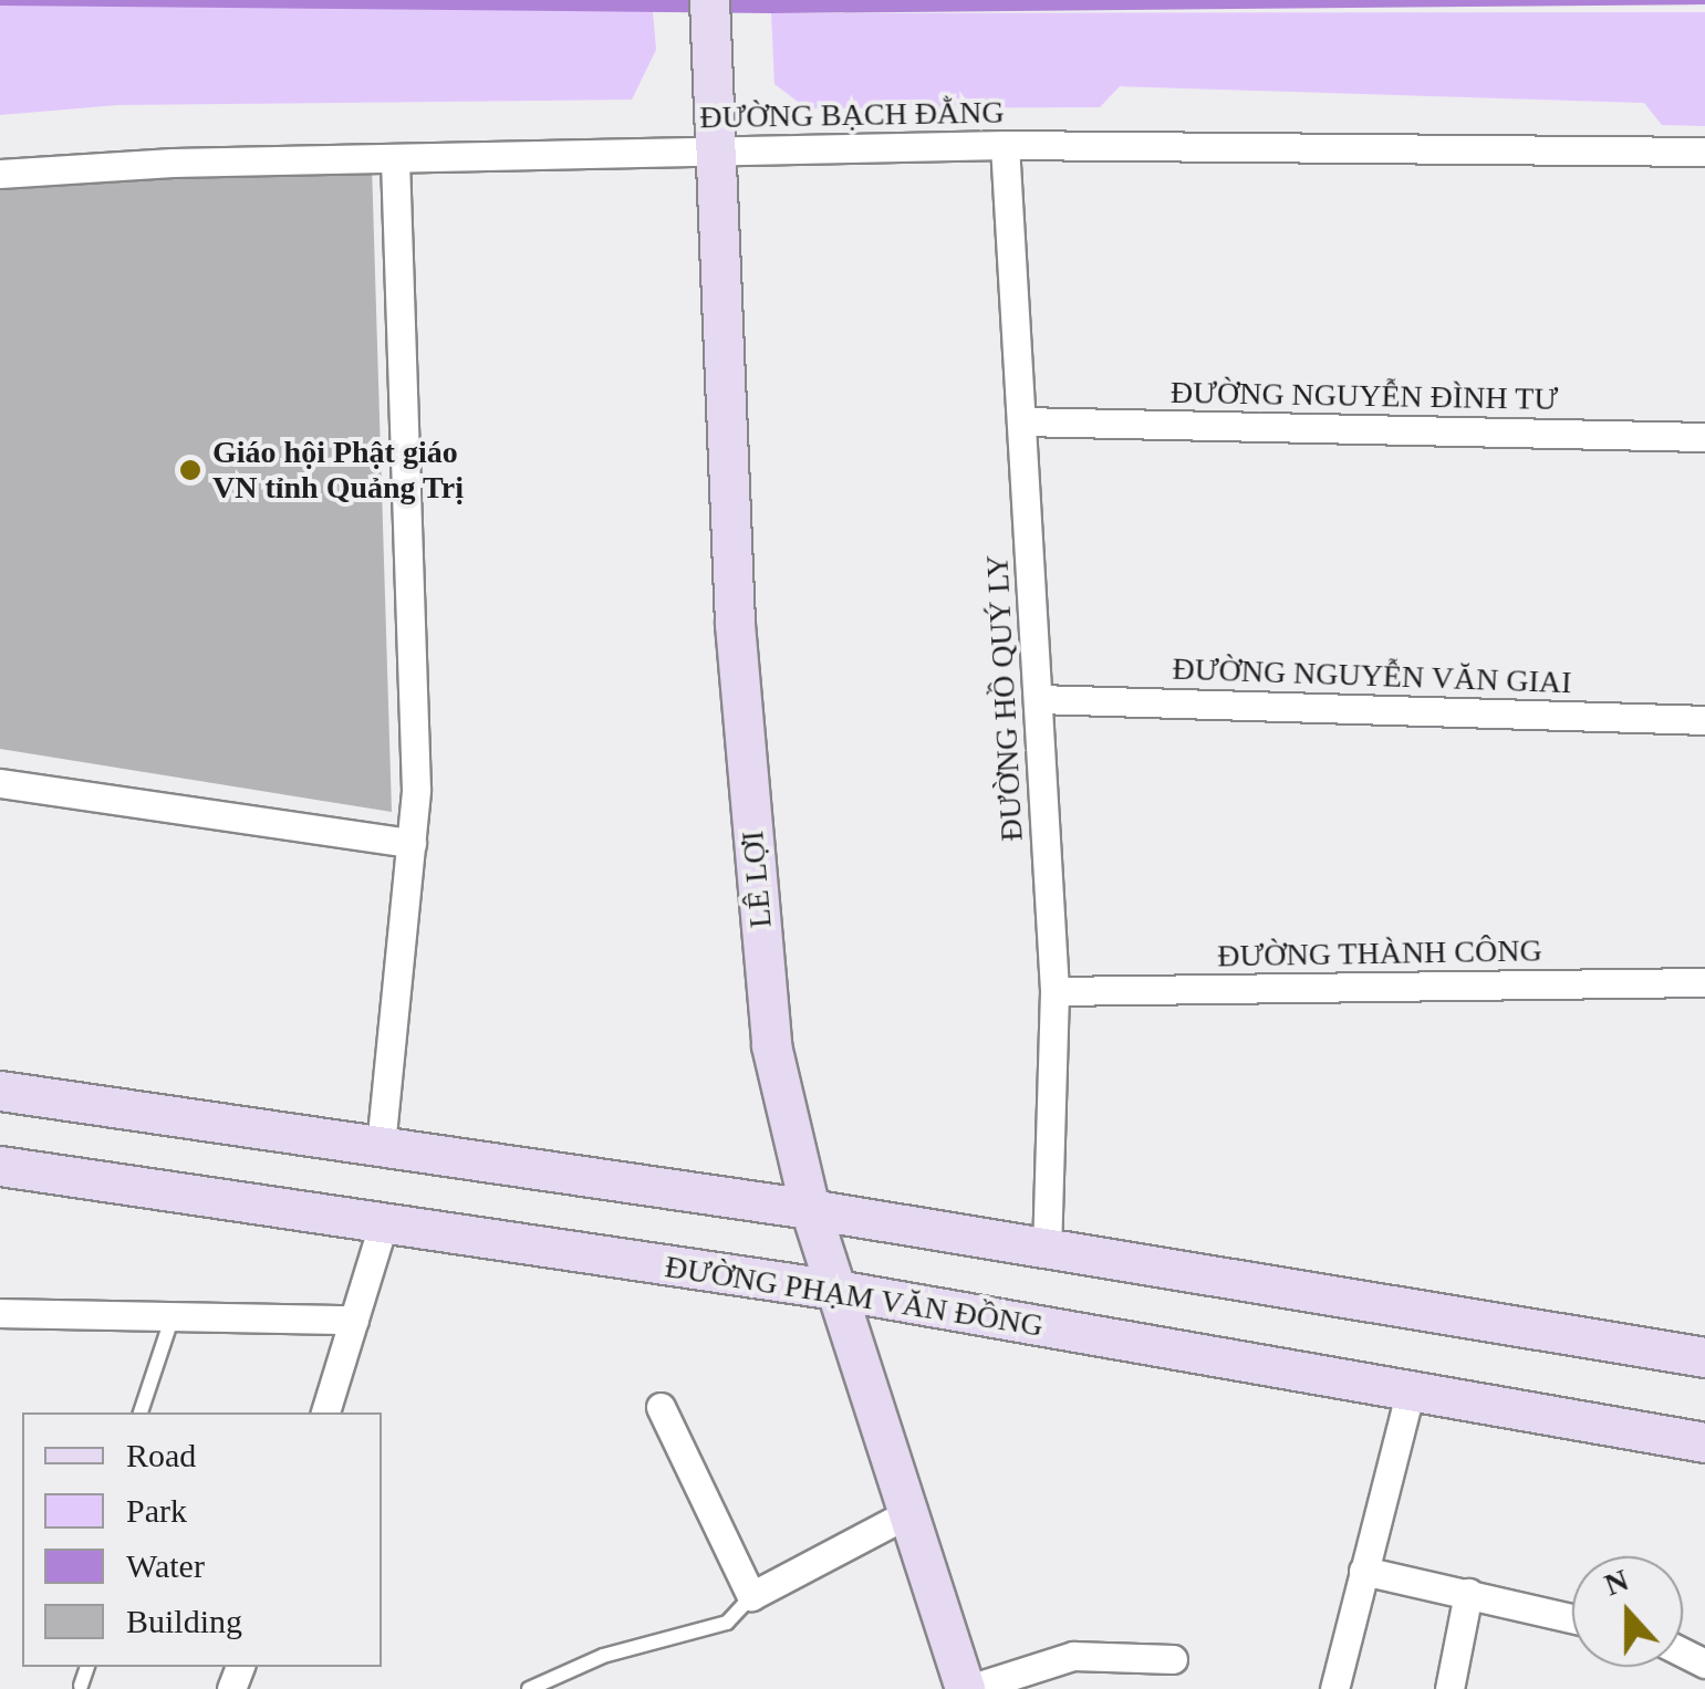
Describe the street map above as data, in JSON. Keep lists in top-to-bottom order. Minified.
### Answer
{"streets":{"main road":["LÊ LỢI","ĐƯỜNG PHẠM VĂN ĐỒNG"],"street":["ĐƯỜNG BẠCH ĐẰNG","ĐƯỜNG NGUYỄN ĐÌNH TƯ","ĐƯỜNG NGUYỄN VĂN GIAI","ĐƯỜNG HỒ QUÝ LY","ĐƯỜNG THÀNH CÔNG"]},"crossings":[["ĐƯỜNG BẠCH ĐẰNG","ĐƯỜNG HỒ QUÝ LY"],["ĐƯỜNG BẠCH ĐẰNG","LÊ LỢI"],["ĐƯỜNG NGUYỄN ĐÌNH TƯ","ĐƯỜNG HỒ QUÝ LY"],["ĐƯỜNG NGUYỄN VĂN GIAI","ĐƯỜNG HỒ QUÝ LY"],["ĐƯỜNG HỒ QUÝ LY","ĐƯỜNG THÀNH CÔNG"],["LÊ LỢI","ĐƯỜNG PHẠM VĂN ĐỒNG"]],"places":["Giáo hội Phật giáo VN tỉnh Quảng Trị"],"legend":["Road","Park","Water","Building"],"north":"top"}
